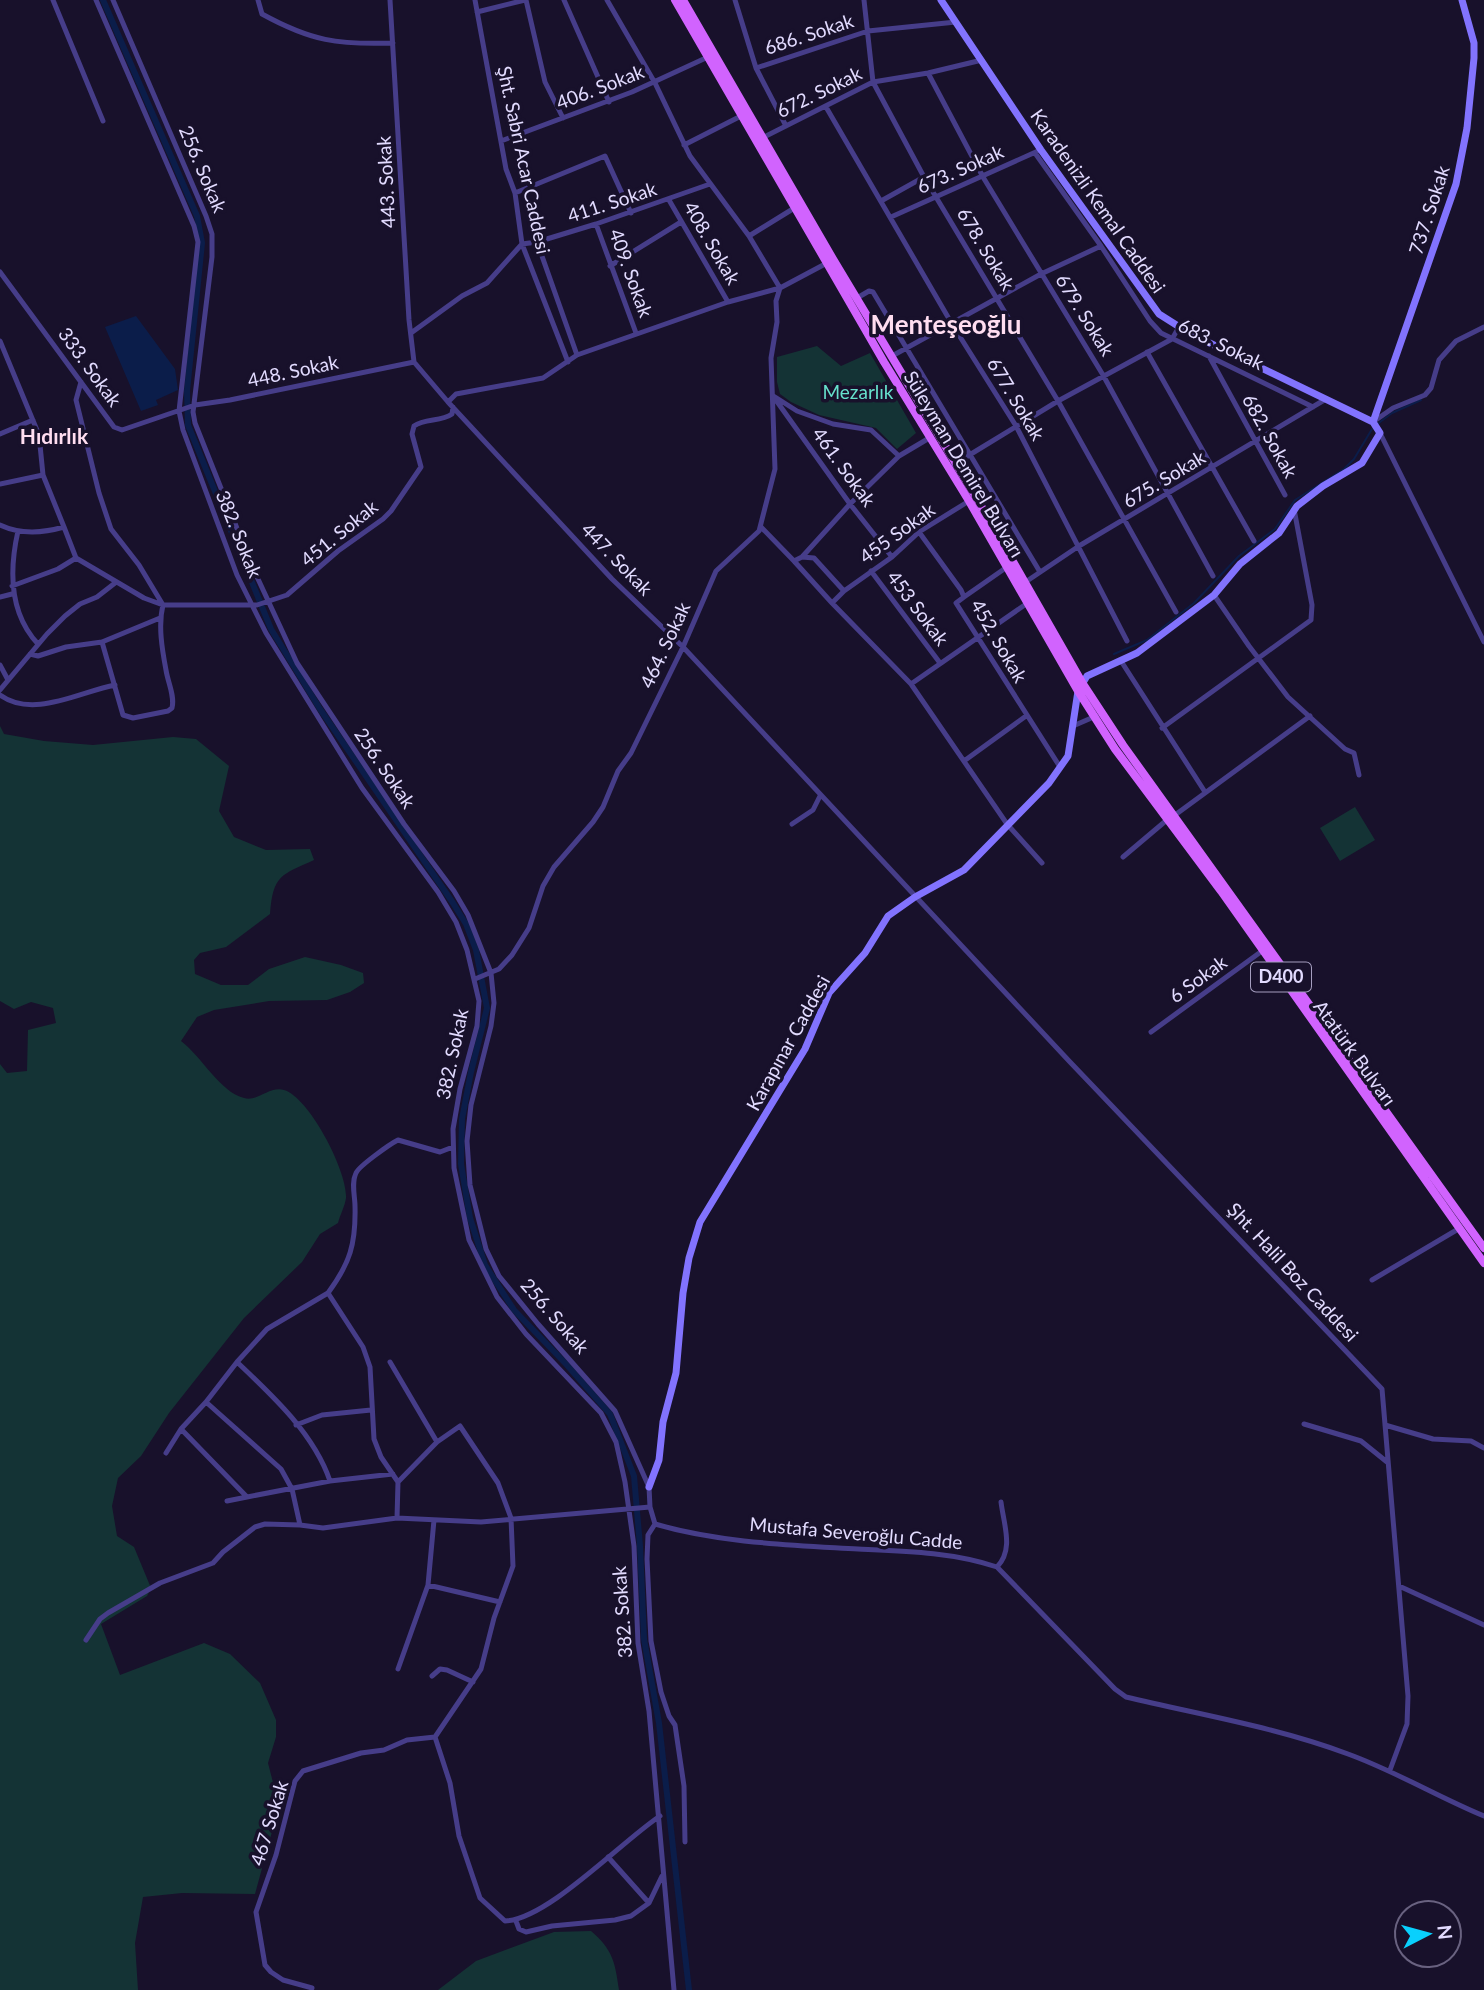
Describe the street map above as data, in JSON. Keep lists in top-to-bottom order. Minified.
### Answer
{"streets":{"main road":["Süleyman Demirel Bulvarı","D400","Atatürk Bulvarı"],"street":["686. Sokak","406. Sokak","672. Sokak","Şht. Sabri Acar Caddesi","256. Sokak","673. Sokak","443. Sokak","Karadenizli Kemal Caddesi","411. Sokak","737. Sokak","408. Sokak","678. Sokak","409. Sokak","679. Sokak","683. Sokak","333. Sokak","448. Sokak","677. Sokak","682. Sokak","461. Sokak","675. Sokak","451. Sokak","455 Sokak","382. Sokak","447. Sokak","453 Sokak","452. Sokak","464. Sokak","6 Sokak","Karapınar Caddesi","Şht. Halil Boz Caddesi","Mustafa Severoğlu Cadde","467 Sokak"]},"crossings":[["686. Sokak","Karadenizli Kemal Caddesi"],["686. Sokak","678. Sokak"],["406. Sokak","Şht. Sabri Acar Caddesi"],["406. Sokak","Süleyman Demirel Bulvarı"],["672. Sokak","Karadenizli Kemal Caddesi"],["672. Sokak","678. Sokak"],["672. Sokak","679. Sokak"],["672. Sokak","677. Sokak"],["672. Sokak","Süleyman Demirel Bulvarı"],["Şht. Sabri Acar Caddesi","411. Sokak"],["256. Sokak","448. Sokak"],["256. Sokak","451. Sokak"],["256. Sokak","464. Sokak"],["256. Sokak","Karapınar Caddesi"],["256. Sokak","Mustafa Severoğlu Cadde"],["673. Sokak","Karadenizli Kemal Caddesi"],["673. Sokak","678. Sokak"],["673. Sokak","679. Sokak"],["673. Sokak","677. Sokak"],["443. Sokak","448. Sokak"],["443. Sokak","447. Sokak"],["Karadenizli Kemal Caddesi","737. Sokak"],["Karadenizli Kemal Caddesi","683. Sokak"],["Karadenizli Kemal Caddesi","675. Sokak"],["411. Sokak","408. Sokak"],["411. Sokak","409. Sokak"],["737. Sokak","Süleyman Demirel Bulvarı"],["737. Sokak","Karapınar Caddesi"],["737. Sokak","Atatürk Bulvarı"],["678. Sokak","675. Sokak"],["679. Sokak","675. Sokak"],["683. Sokak","682. Sokak"],["683. Sokak","675. Sokak"],["333. Sokak","448. Sokak"],["333. Sokak","382. Sokak"],["448. Sokak","382. Sokak"],["448. Sokak","447. Sokak"],["677. Sokak","675. Sokak"],["682. Sokak","675. Sokak"],["Süleyman Demirel Bulvarı","675. Sokak"],["Süleyman Demirel Bulvarı","455 Sokak"],["Süleyman Demirel Bulvarı","Karapınar Caddesi"],["Süleyman Demirel Bulvarı","Atatürk Bulvarı"],["461. Sokak","455 Sokak"],["451. Sokak","382. Sokak"],["451. Sokak","447. Sokak"],["455 Sokak","453 Sokak"],["455 Sokak","452. Sokak"],["382. Sokak","464. Sokak"],["447. Sokak","464. Sokak"],["447. Sokak","Karapınar Caddesi"],["447. Sokak","Şht. Halil Boz Caddesi"],["452. Sokak","Karapınar Caddesi"],["6 Sokak","Atatürk Bulvarı"],["Karapınar Caddesi","Atatürk Bulvarı"],["Karapınar Caddesi","Şht. Halil Boz Caddesi"]],"districts":["Menteşeoğlu","Hıdırlık"],"parks":["Mezarlık"],"north":"right"}
